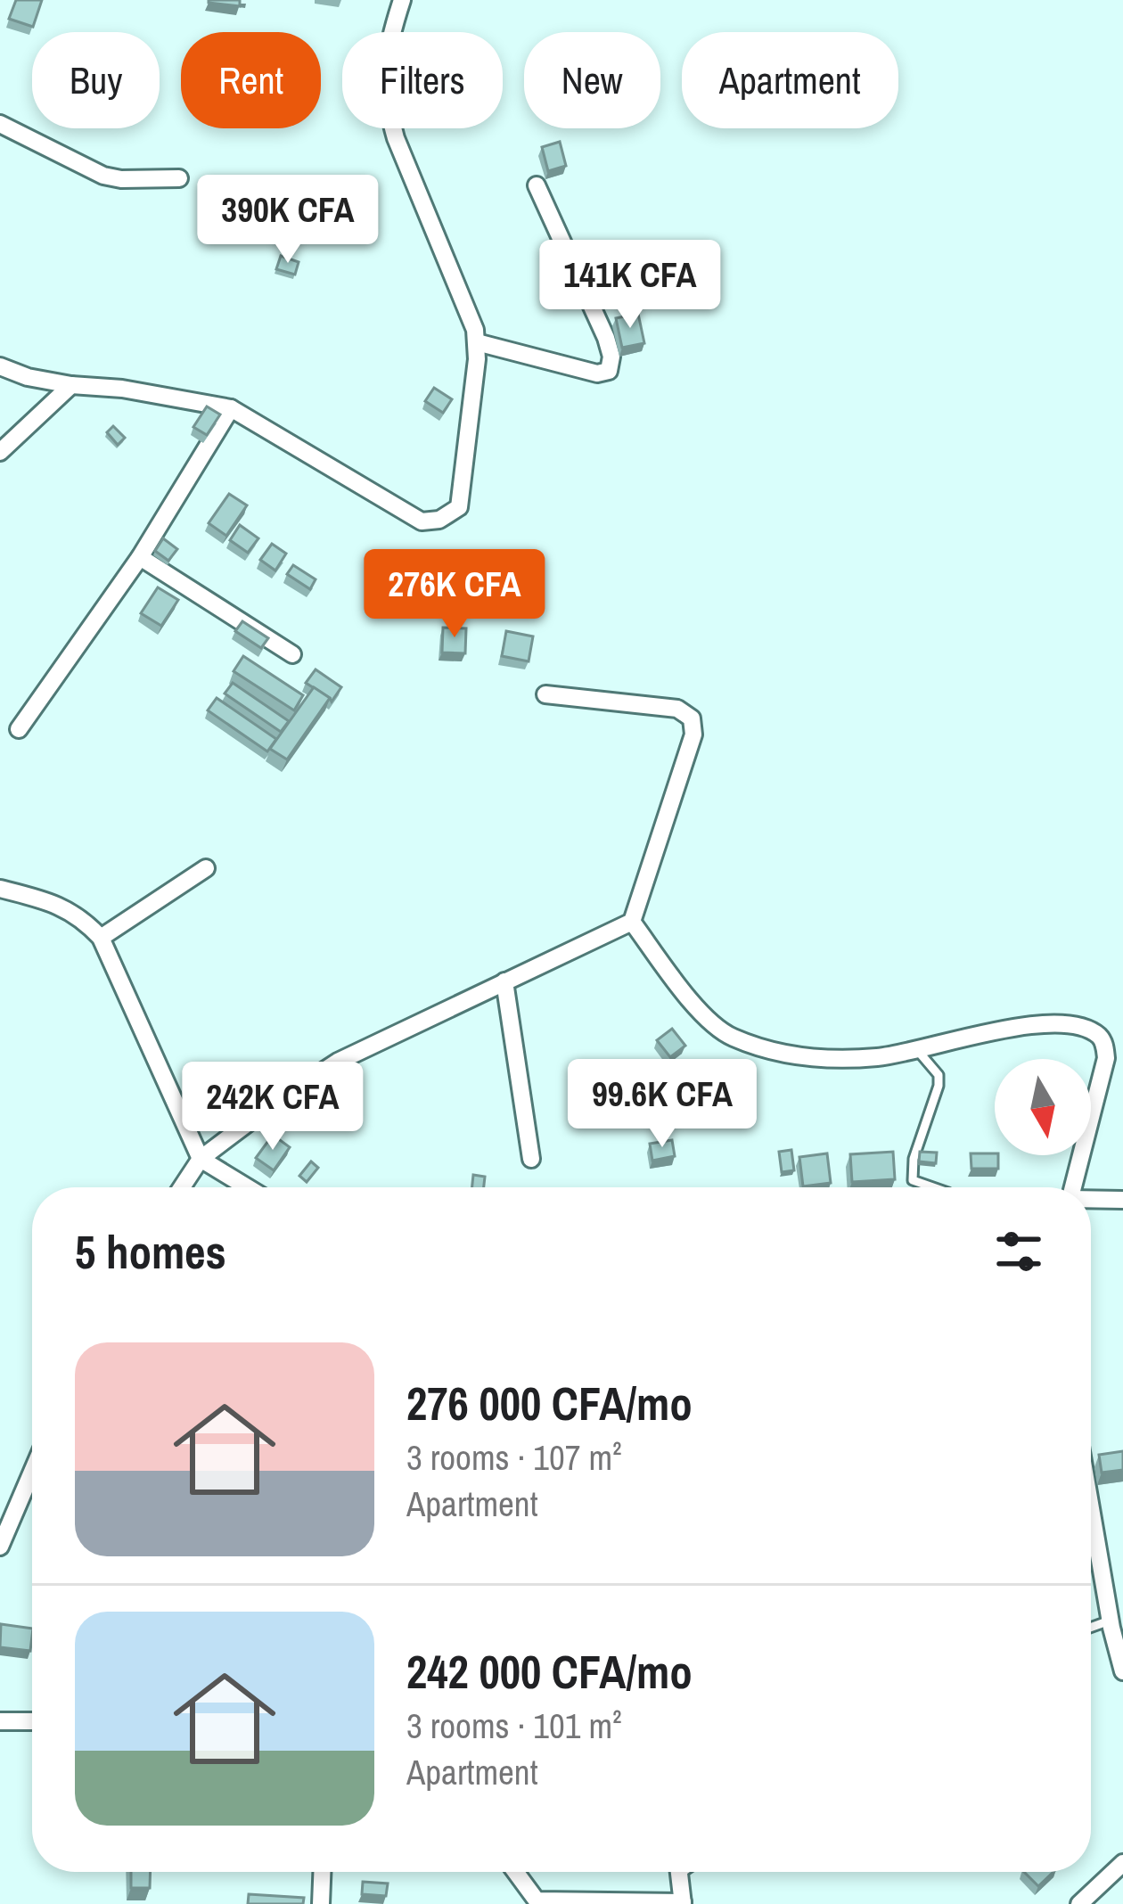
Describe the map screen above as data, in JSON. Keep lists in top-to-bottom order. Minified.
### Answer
{"north":"bottom","page":{"chip":["Buy","Rent","Filters","New","Apartment"],"price":["390K CFA","141K CFA","276K CFA","99.6K CFA","242K CFA"],"heading":"5 homes","list":[{"name":"276 000 CFA/mo","note":"3 rooms · 107 m² · Apartment"},{"name":"242 000 CFA/mo","note":"3 rooms · 101 m² · Apartment"}]}}
